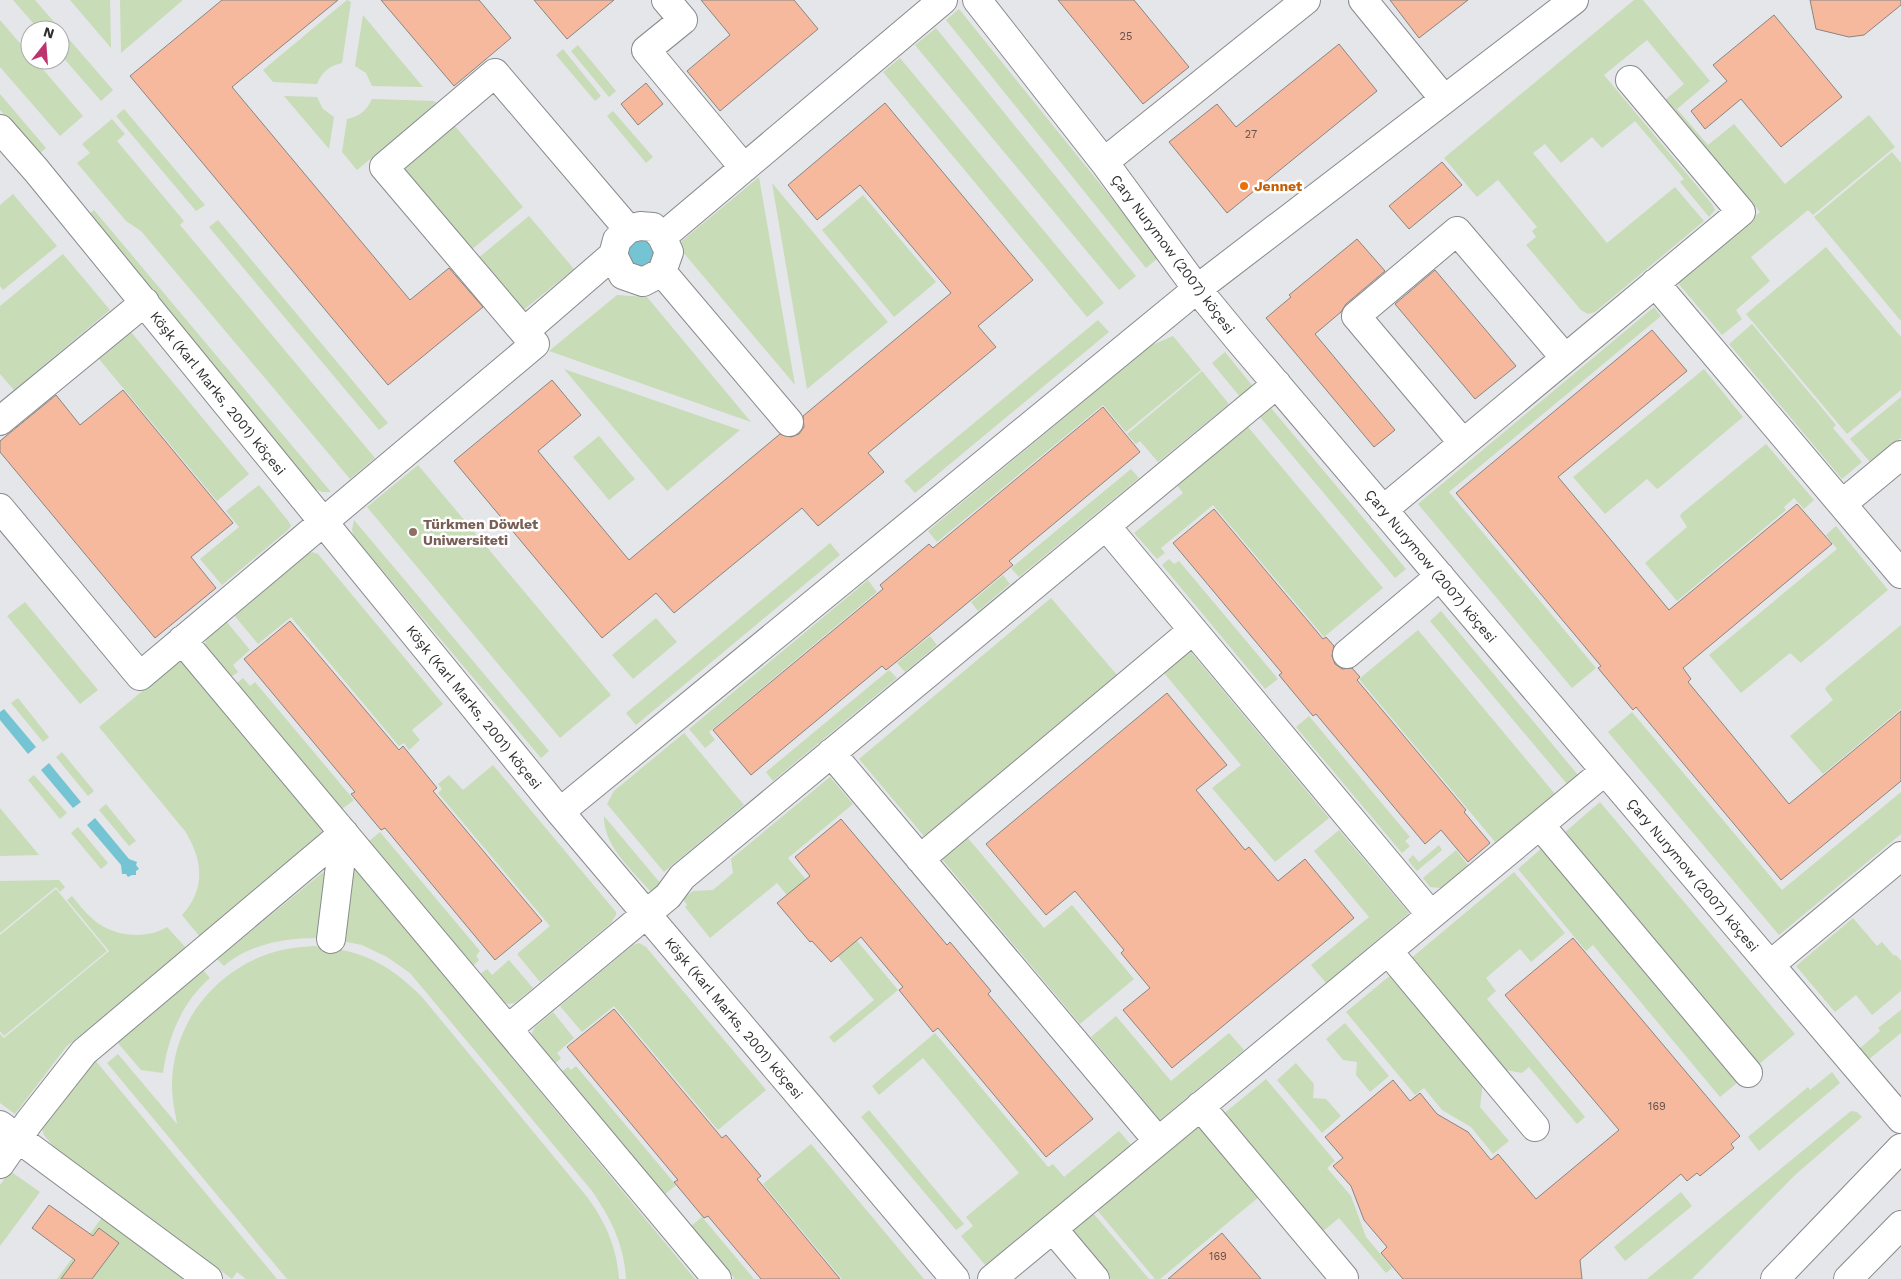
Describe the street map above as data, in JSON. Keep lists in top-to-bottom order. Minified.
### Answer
{"streets":{"street":["Çary Nurymow (2007) köçesi","Köşk (Karl Marks, 2001) köçesi"]},"places":["Jennet","Türkmen Döwlet Uniwersiteti"],"house_numbers":["25","27","169","169"],"north":"top"}
